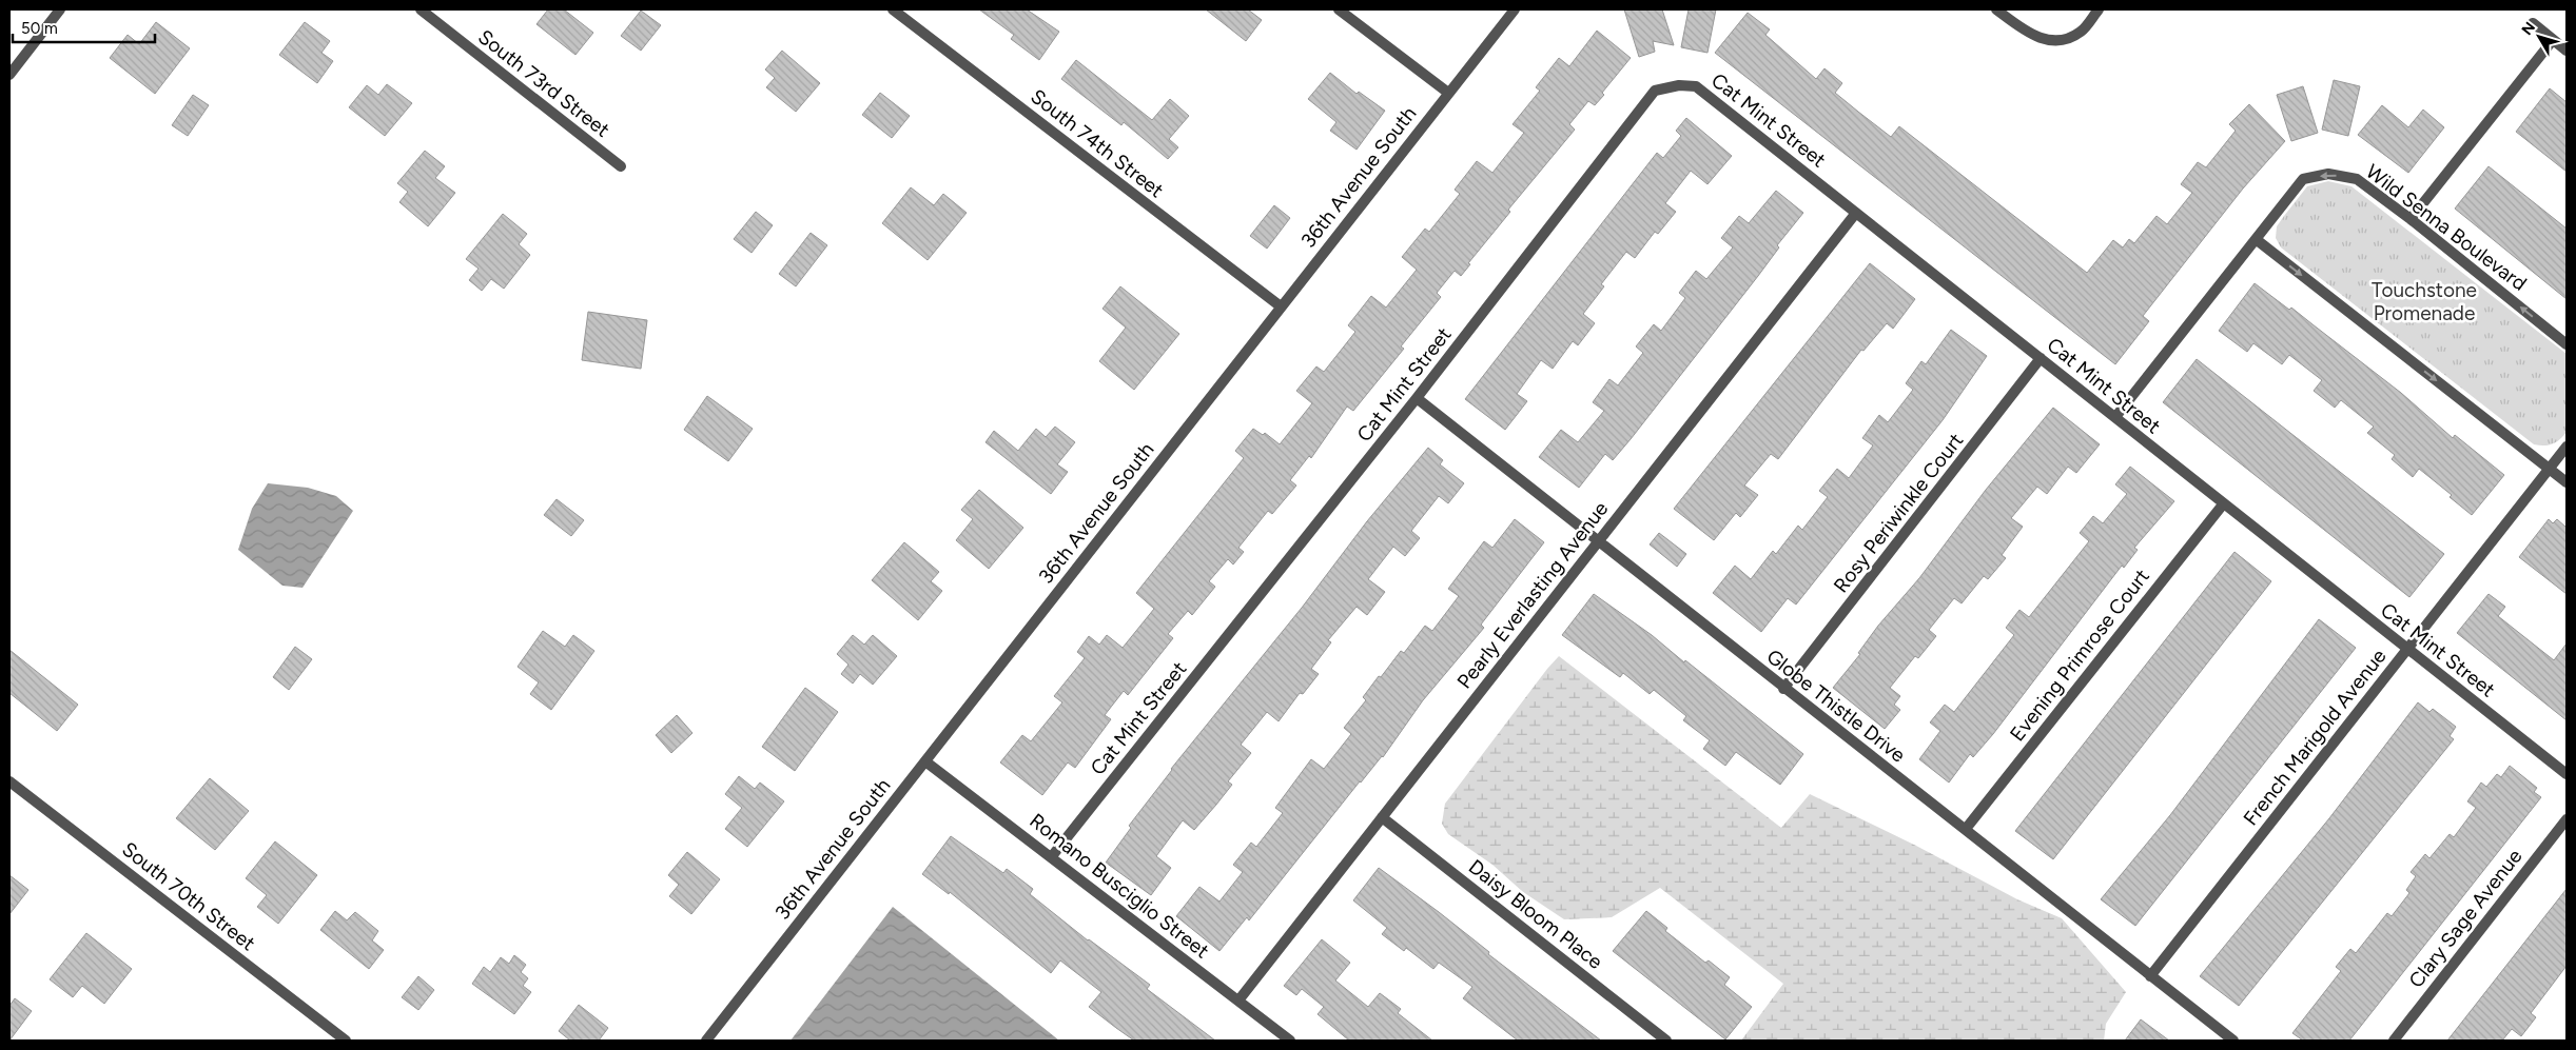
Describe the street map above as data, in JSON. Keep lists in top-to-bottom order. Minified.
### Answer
{"streets":{"street":["South 73rd Street","Cat Mint Street","South 74th Street","36th Avenue South","Wild Senna Boulevard","Rosy Periwinkle Court","Pearly Everlasting Avenue","Evening Primrose Court","Globe Thistle Drive","French Marigold Avenue","Romano Busciglio Street","South 70th Street","Daisy Bloom Place","Clary Sage Avenue"]},"crossings":[["Cat Mint Street","Wild Senna Boulevard"],["Cat Mint Street","Rosy Periwinkle Court"],["Cat Mint Street","Pearly Everlasting Avenue"],["Cat Mint Street","Evening Primrose Court"],["Cat Mint Street","Globe Thistle Drive"],["Cat Mint Street","French Marigold Avenue"],["Cat Mint Street","Romano Busciglio Street"],["South 74th Street","36th Avenue South"],["36th Avenue South","Romano Busciglio Street"],["Rosy Periwinkle Court","Globe Thistle Drive"],["Pearly Everlasting Avenue","Globe Thistle Drive"],["Pearly Everlasting Avenue","Romano Busciglio Street"],["Pearly Everlasting Avenue","Daisy Bloom Place"],["Evening Primrose Court","Globe Thistle Drive"],["Globe Thistle Drive","French Marigold Avenue"]],"one_way":["Wild Senna Boulevard"],"parks":["Touchstone Promenade"],"scale_bar":"50 m","north":"top left"}
